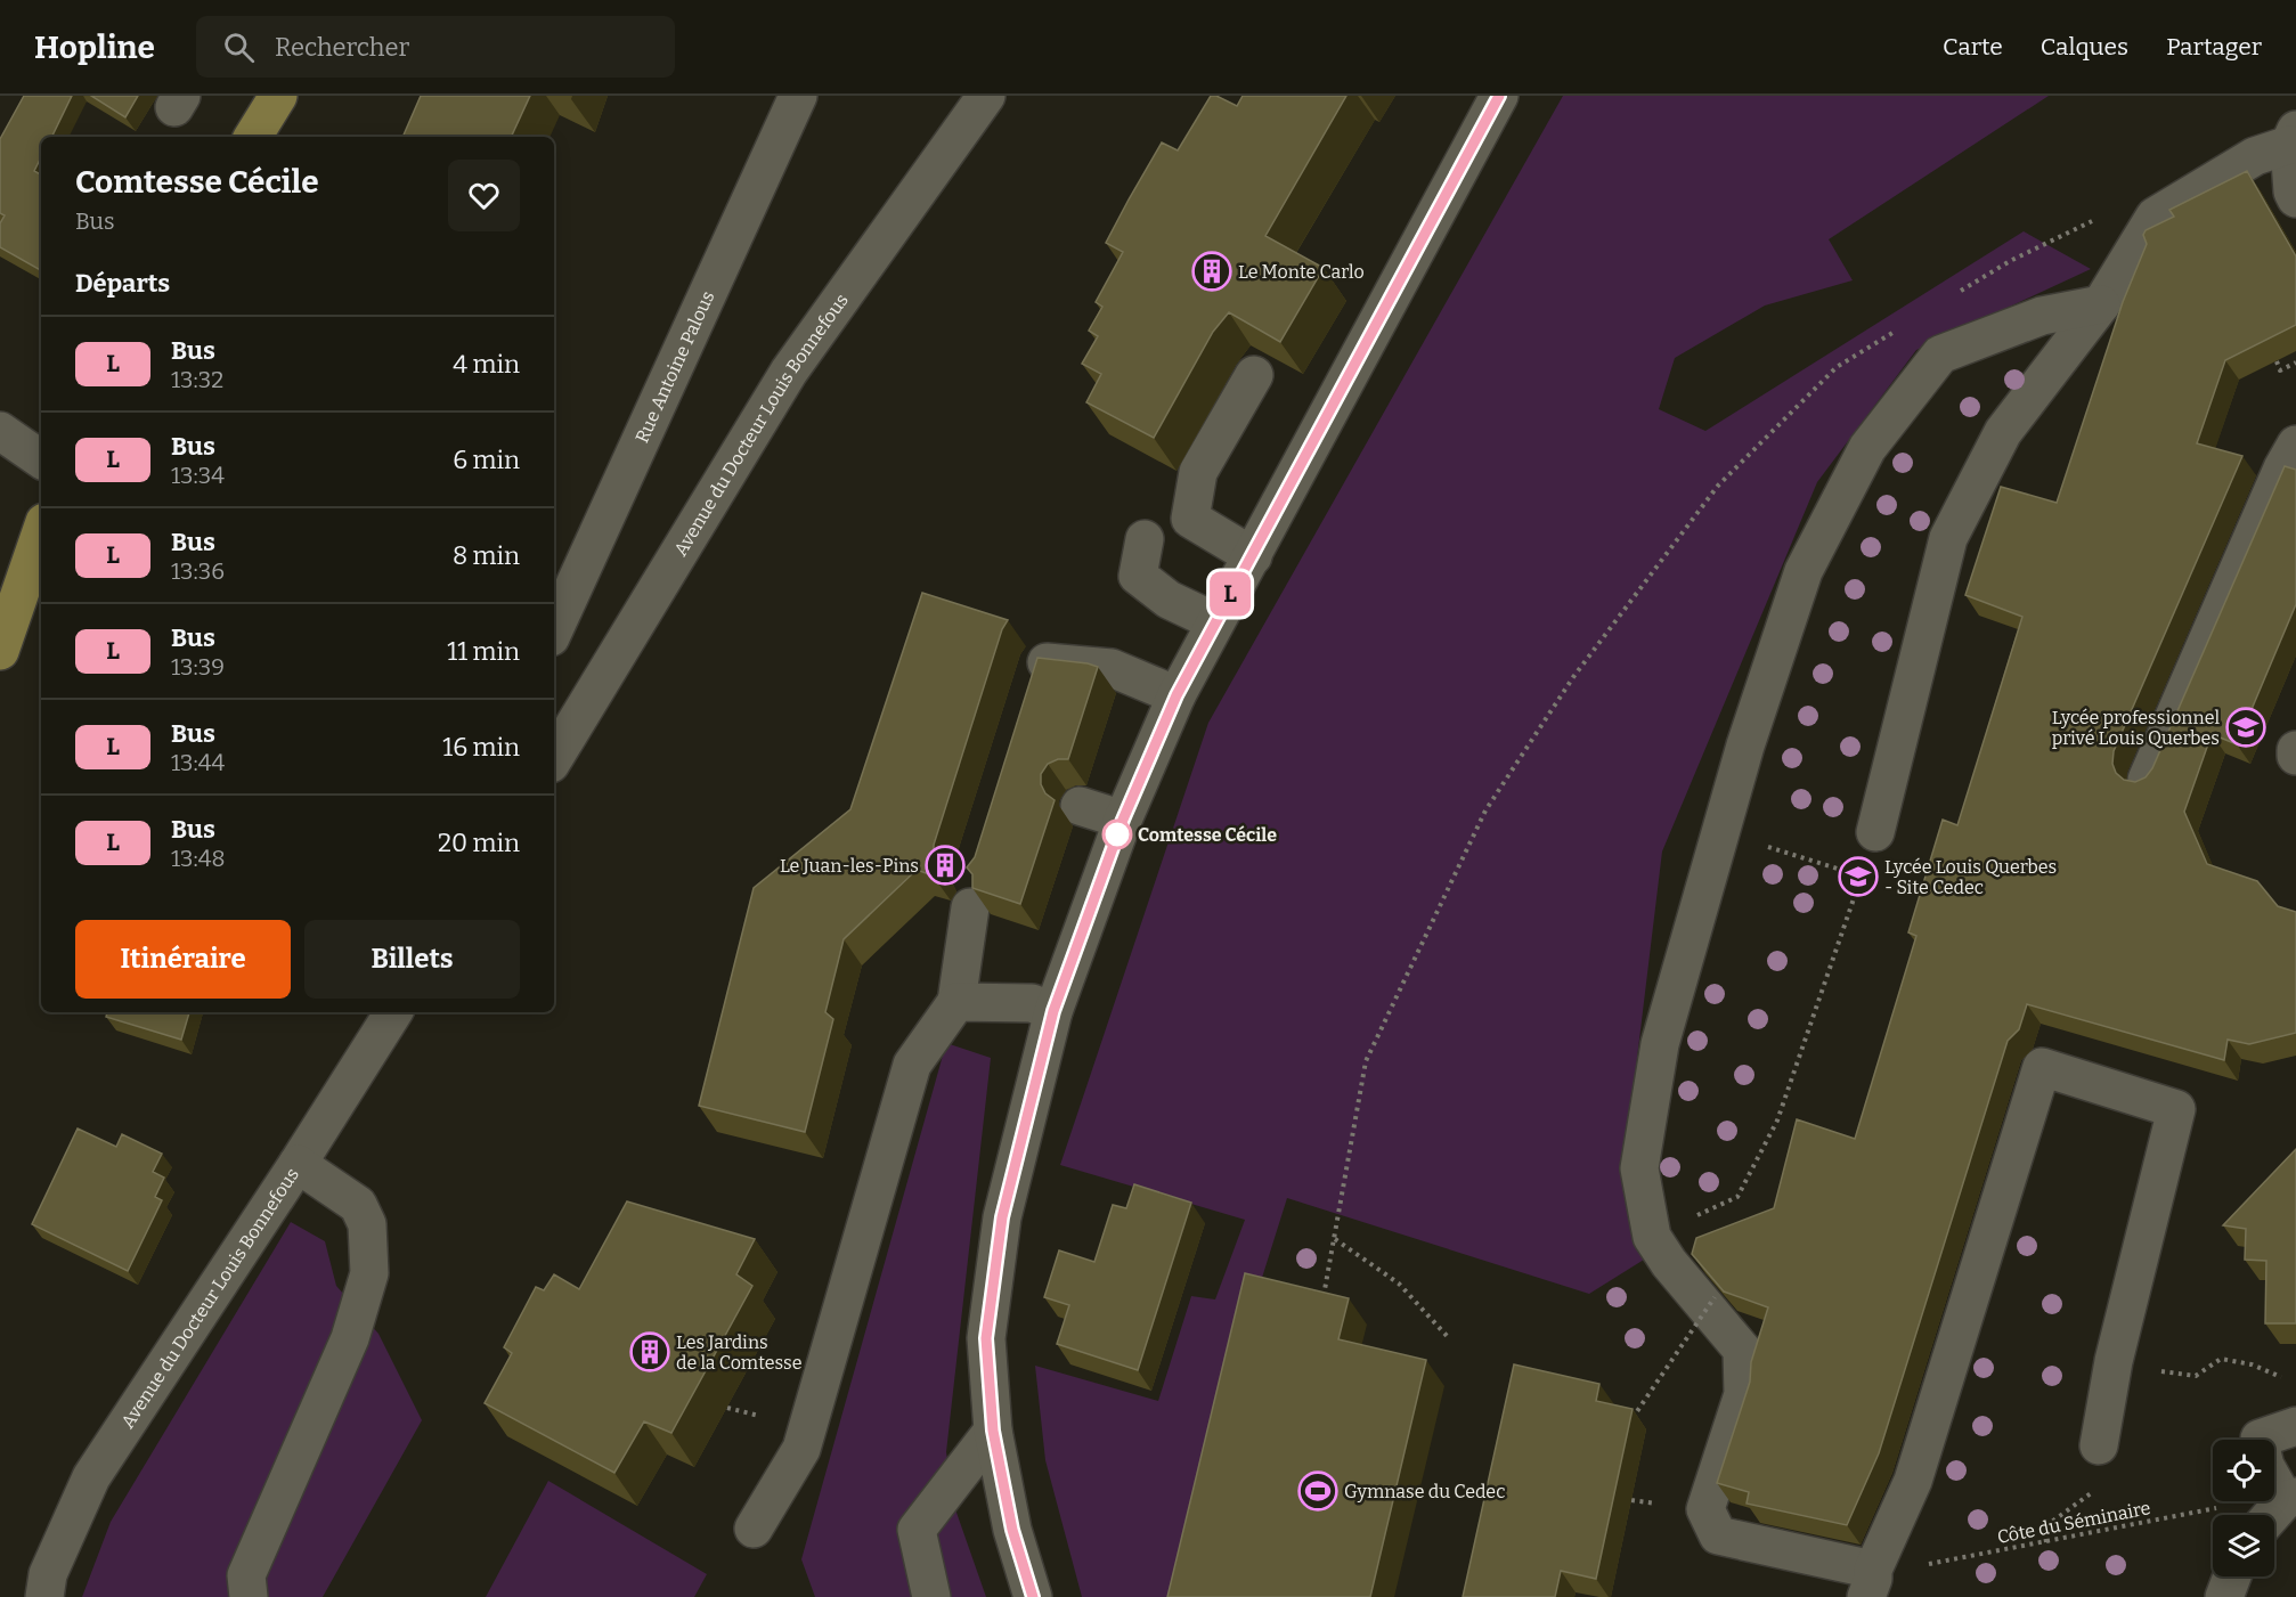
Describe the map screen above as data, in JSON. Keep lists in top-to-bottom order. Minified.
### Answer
{"streets":{"street":["Rue Antoine Palous","Avenue du Docteur Louis Bonnefous"],"path":["Côte du Séminaire"]},"places":{"building":["Le Monte Carlo","Le Juan-les-Pins","Les Jardins de la Comtesse"],"school or university":["Lycée professionnel privé Louis Querbes","Lycée Louis Querbes - Site Cedec"],"other":["Comtesse Cécile"],"sports":["Gymnase du Cedec"]},"lines":["bus line L"],"page":{"header":"Hopline","search":"Rechercher","nav":["Carte","Calques","Partager"],"on_map":"L","heading":[["Comtesse Cécile","Bus"],"Départs"],"list":[{"mark":"L","name":"Bus","note":"13:32","value":"4 min"},{"mark":"L","name":"Bus","note":"13:34","value":"6 min"},{"mark":"L","name":"Bus","note":"13:36","value":"8 min"},{"mark":"L","name":"Bus","note":"13:39","value":"11 min"},{"mark":"L","name":"Bus","note":"13:44","value":"16 min"},{"mark":"L","name":"Bus","note":"13:48","value":"20 min"}],"buttons":["Itinéraire","Billets"]}}
